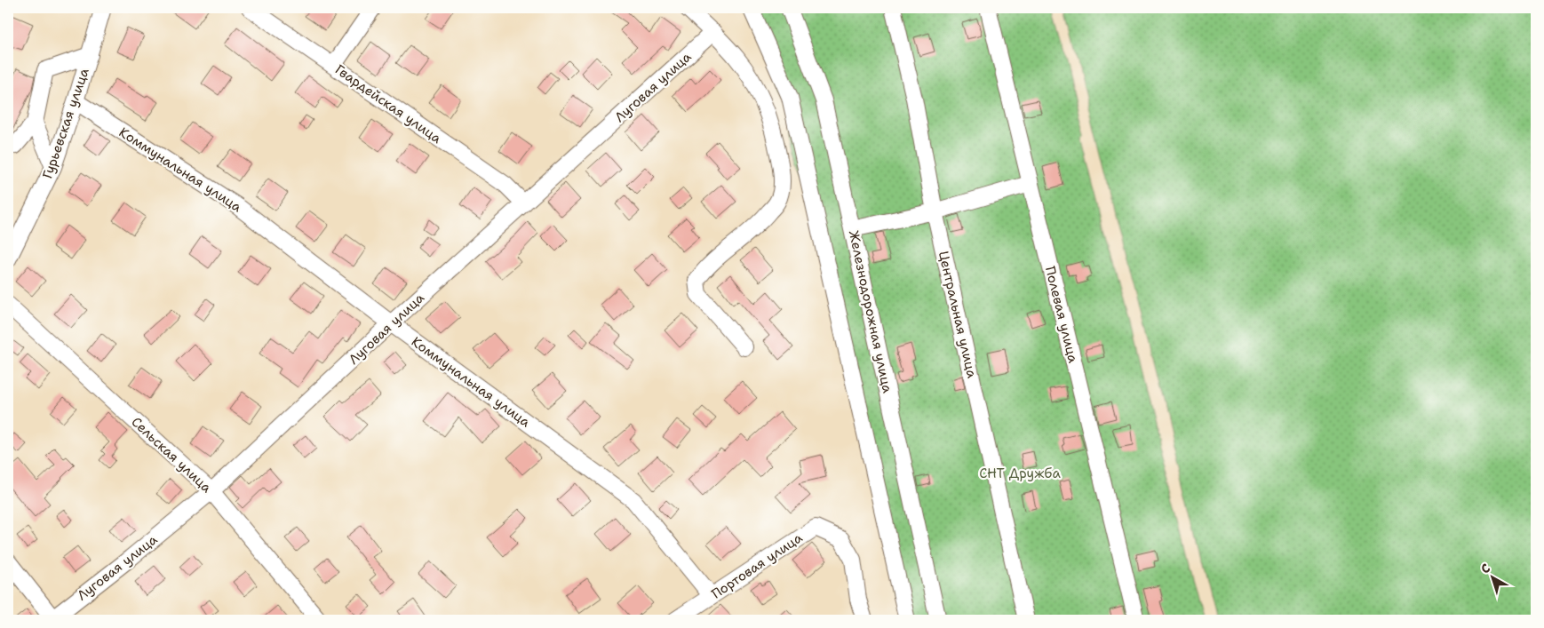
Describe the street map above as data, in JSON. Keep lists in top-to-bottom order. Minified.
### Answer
{"streets":{"street":["Луговая улица","Гвардейская улица","Гурьевская улица","Коммунальная улица","Железнодорожная улица","Центральная улица","Полевая улица","Сельская улица","Портовая улица"]},"crossings":[["Луговая улица","Гвардейская улица"],["Луговая улица","Коммунальная улица"],["Луговая улица","Сельская улица"],["Гурьевская улица","Коммунальная улица"],["Коммунальная улица","Портовая улица"]],"parks":["СНТ Дружба"],"north":"top left"}
